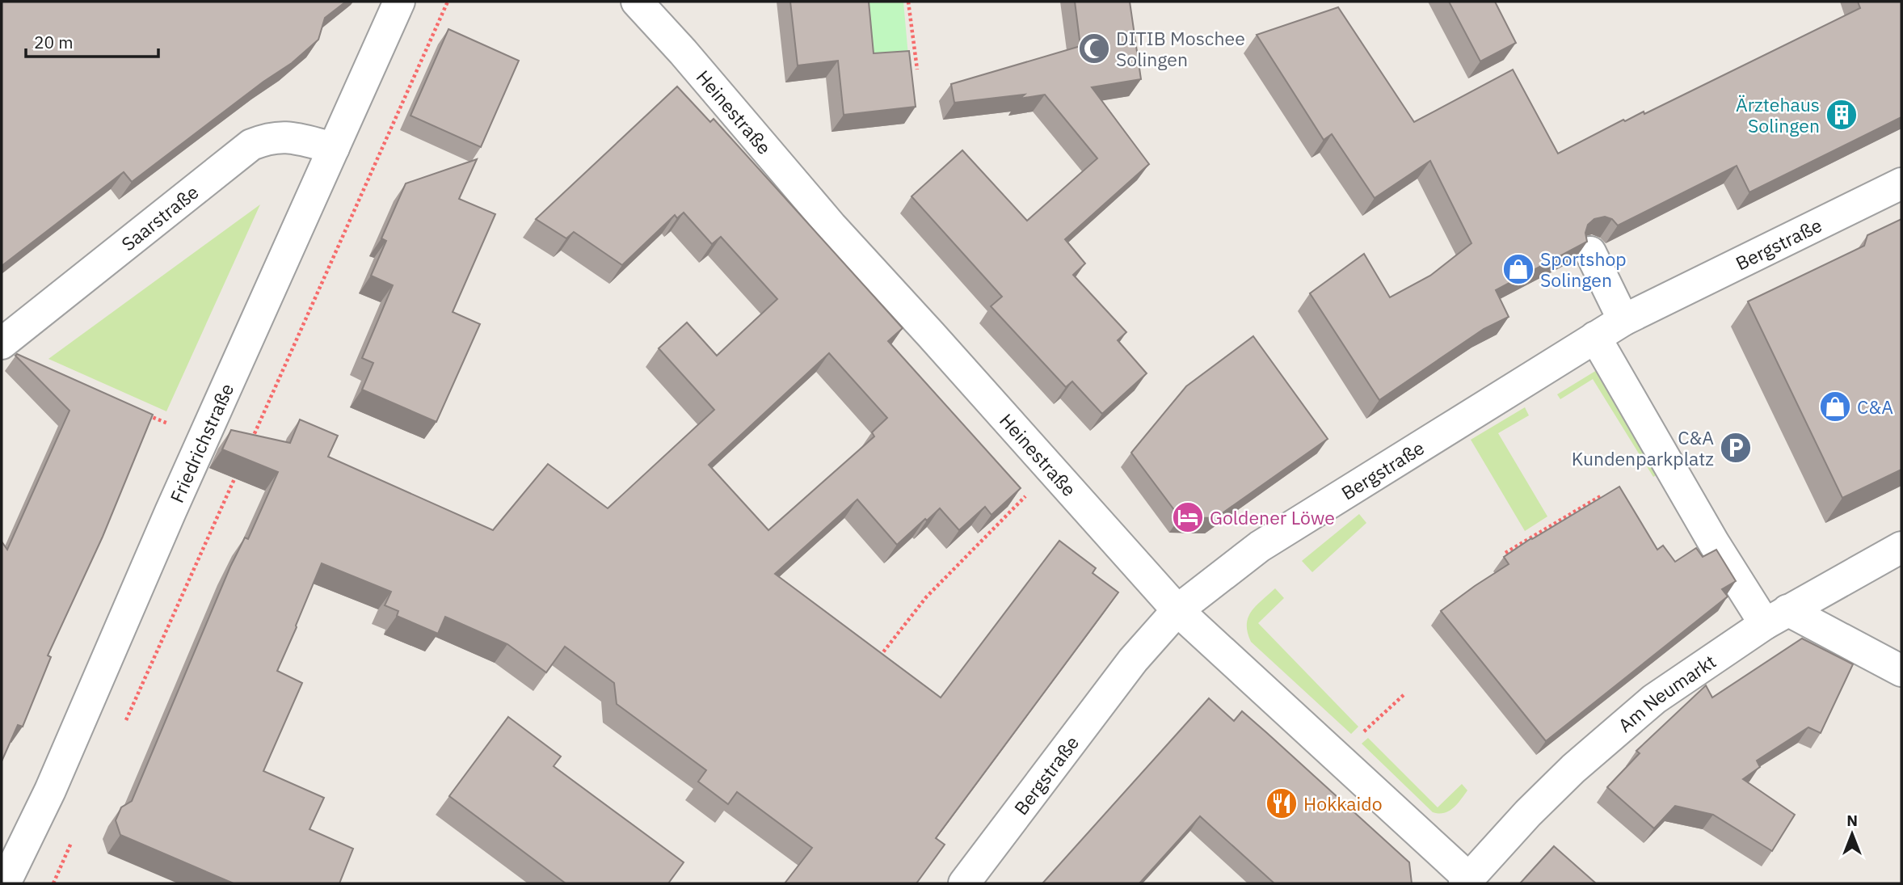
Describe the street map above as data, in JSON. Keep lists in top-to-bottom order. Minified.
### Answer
{"streets":{"street":["Heinestraße","Saarstraße","Bergstraße","Friedrichstraße","Am Neumarkt"]},"crossings":[["Heinestraße","Bergstraße"],["Heinestraße","Am Neumarkt"],["Saarstraße","Friedrichstraße"]],"places":{"mosque":["DITIB Moschee Solingen"],"building":["Ärztehaus Solingen"],"shop":["Sportshop Solingen","C&A"],"parking":["C&A Kundenparkplatz"],"hotel":["Goldener Löwe"],"restaurant":["Hokkaido"]},"scale_bar":"20 m","north":"top"}
